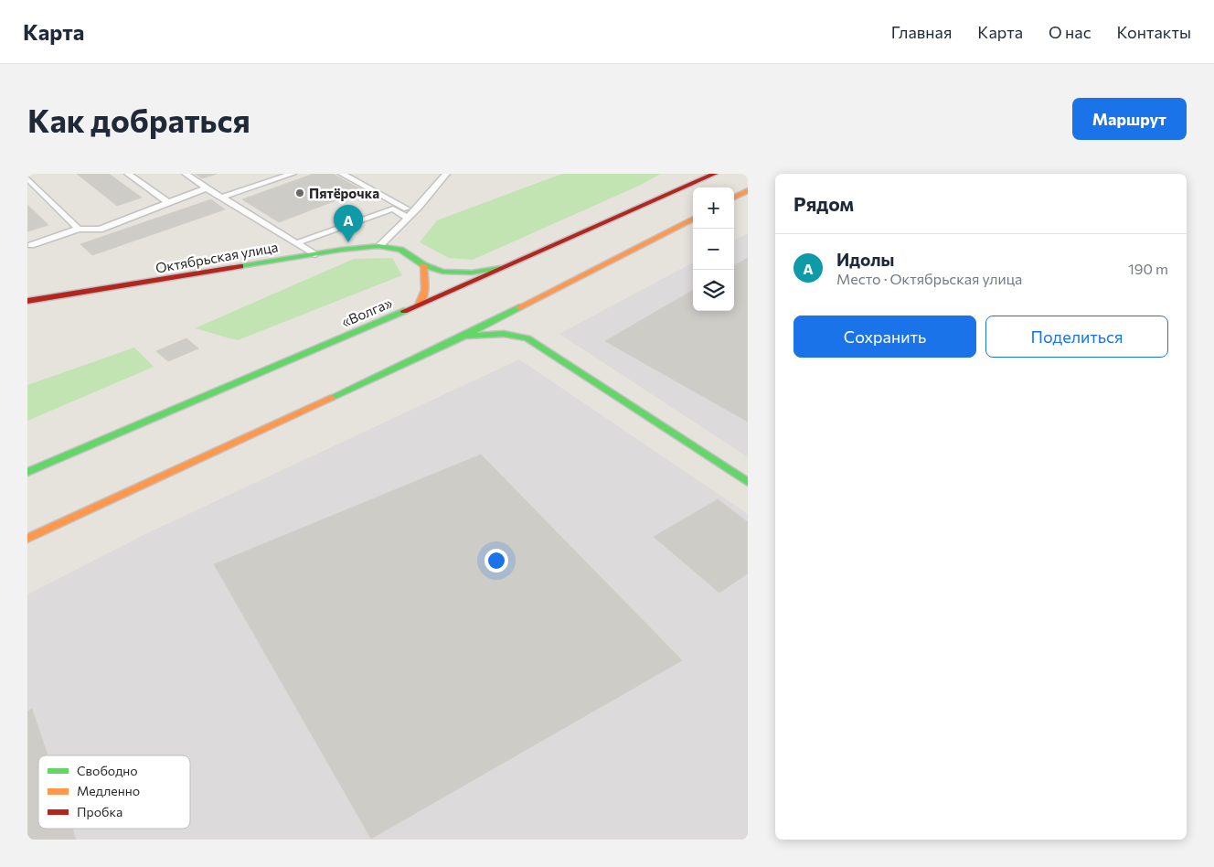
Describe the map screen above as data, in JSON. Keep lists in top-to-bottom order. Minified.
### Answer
{"streets":{"main road":["Октябрьская улица","«Волга»"]},"crossings":[["Октябрьская улица","«Волга»"]],"places":["Пятёрочка"],"legend":["Свободно","Медленно","Пробка"],"page":{"header":"Карта","nav":["Главная","Карта","О нас","Контакты"],"buttons":["Маршрут",["Сохранить","Поделиться"]],"title":"Как добраться","heading":"Рядом","map_buttons":["+","−"],"pins":"A","list":[{"mark":"A","name":"Идолы","note":"Место · Октябрьская улица","value":"190 m"}]}}
